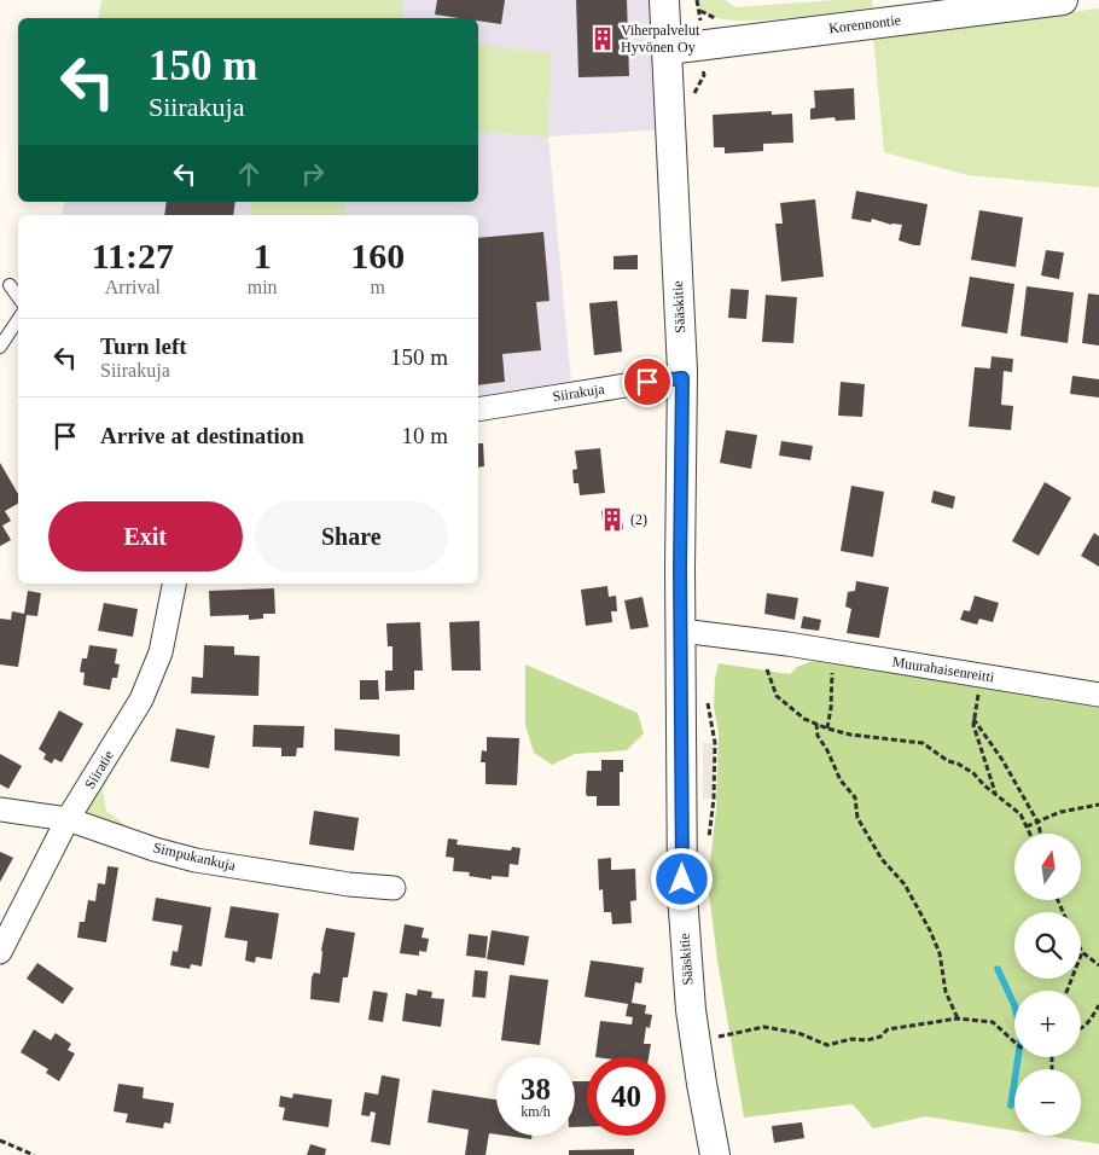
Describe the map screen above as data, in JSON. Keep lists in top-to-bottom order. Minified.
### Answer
{"streets":{"street":["Korennontie","Sääskitie","Siirakuja","Muurahaisenreitti","Siiratie","Simpukankuja"]},"crossings":[["Korennontie","Sääskitie"],["Sääskitie","Siirakuja"],["Sääskitie","Muurahaisenreitti"],["Siiratie","Simpukankuja"]],"places":{"building":["Viherpalvelut Hyvönen Oy","(2)"]},"north":"top","page":{"turn":["150 m","Siirakuja"],"eta":["11:27","Arrival","1","min","160","m"],"list":[{"name":"Turn left","note":"Siirakuja","value":"150 m"},{"name":"Arrive at destination","value":"10 m"}],"buttons":["Exit","Share"],"map_buttons":["+","−"],"speed":"38 km/h","limit":"40"}}
